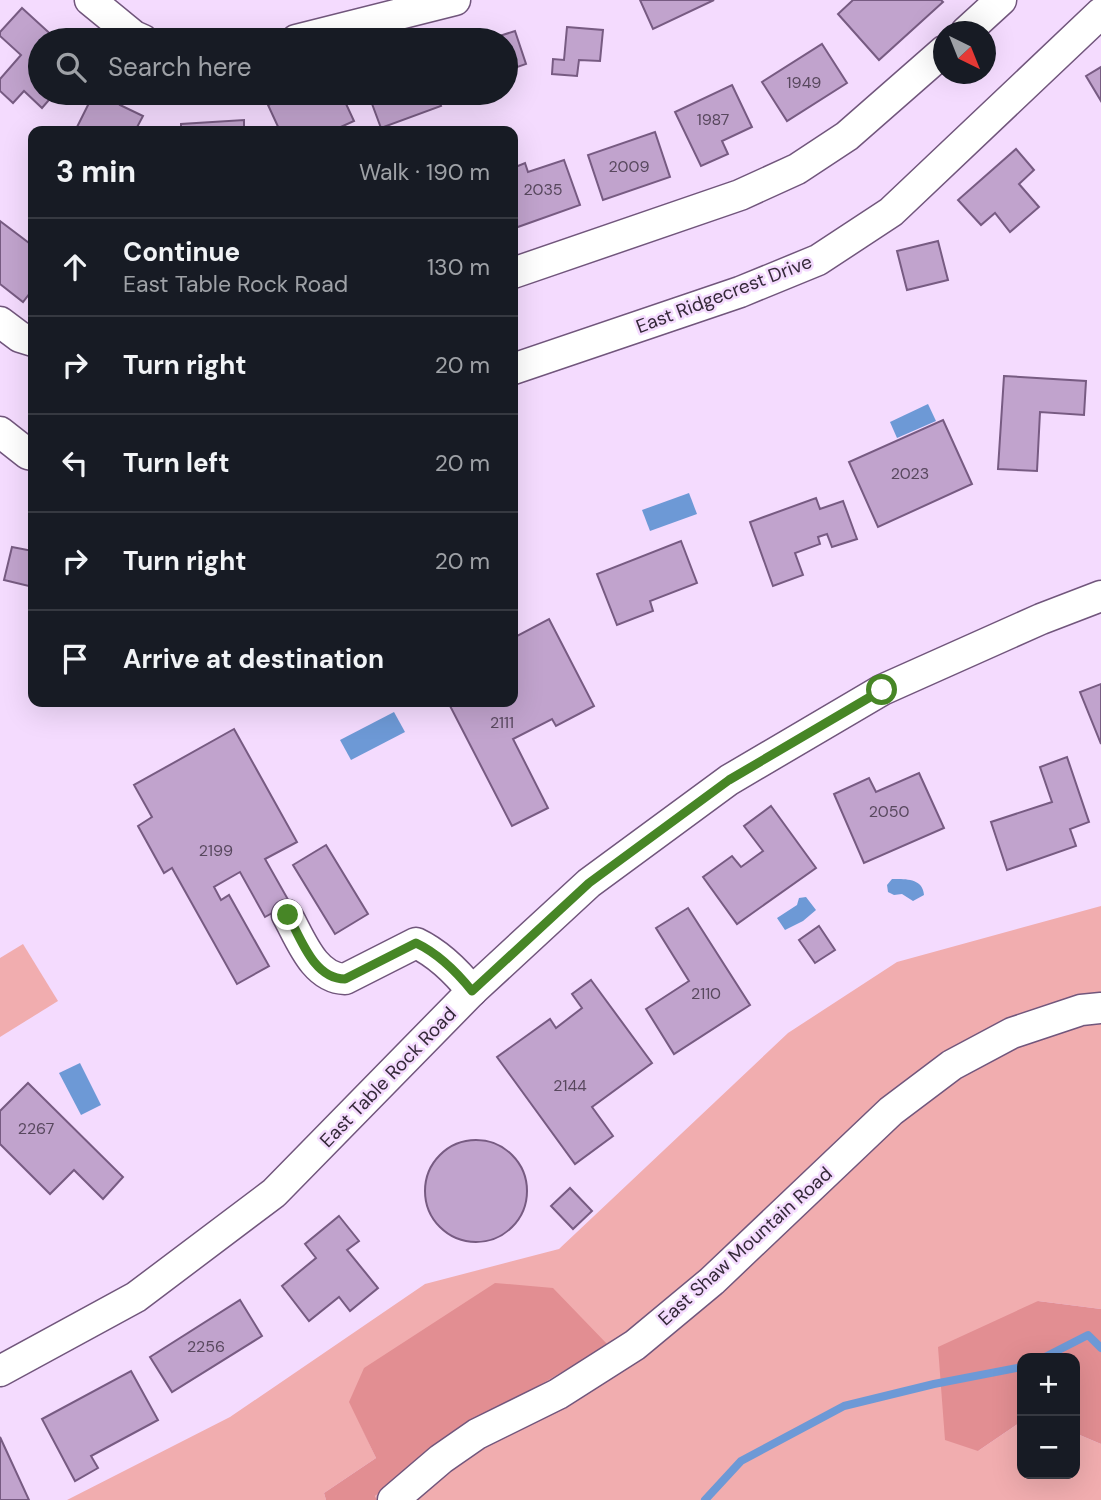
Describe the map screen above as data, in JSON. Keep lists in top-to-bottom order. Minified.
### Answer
{"streets":{"street":["East Ridgecrest Drive","East Table Rock Road","East Shaw Mountain Road"]},"house_numbers":["1949","1987","2009","2035","2023","2111","2050","2199","2110","2144","2267","2256"],"north":"bottom right","page":{"search":"Search here","heading":["3 min","Walk · 190 m"],"list":[["Continue","East Table Rock Road","130 m"],["Turn right","20 m"],["Turn left","20 m"],["Turn right","20 m"],"Arrive at destination"],"map_buttons":["+","−"]}}
